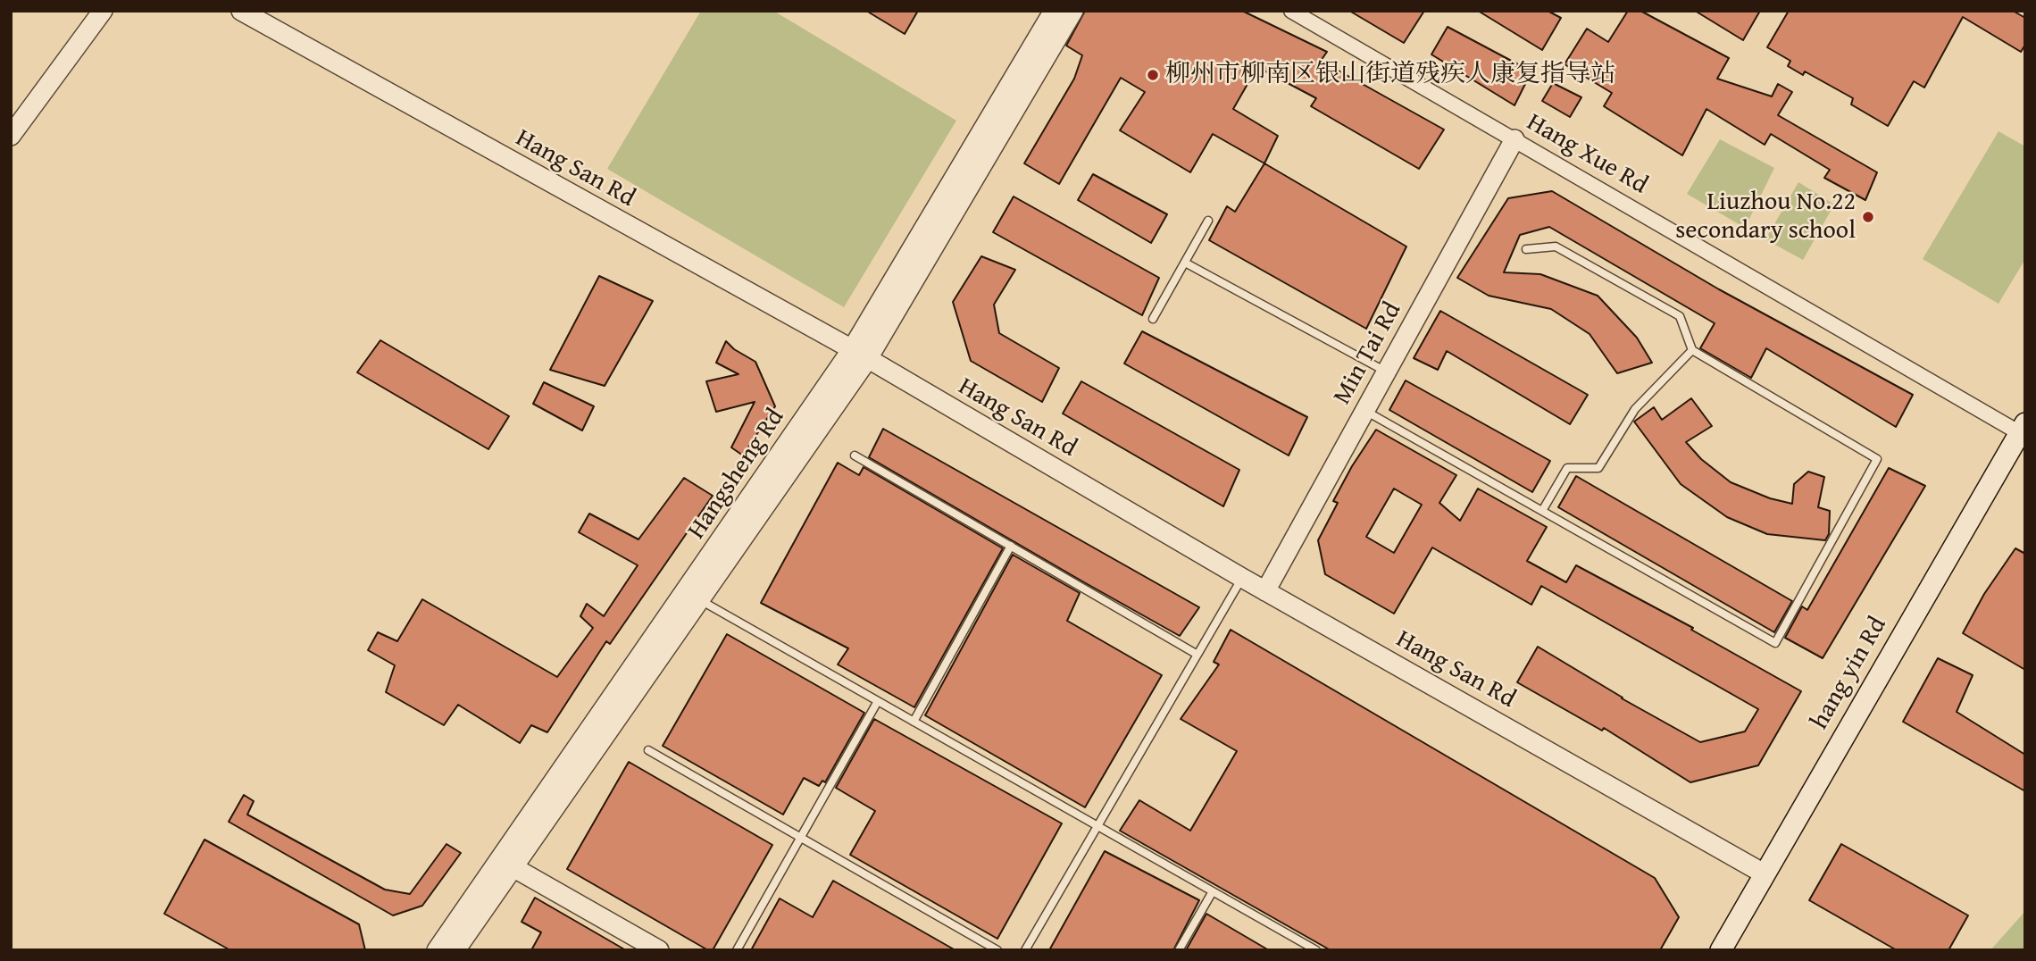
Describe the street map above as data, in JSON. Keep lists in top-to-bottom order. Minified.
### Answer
{"streets":{"main road":["hang yin Rd"],"street":["Hang Xue Rd","Hang San Rd","Min Tai Rd"]},"crossings":[["Hang Xue Rd","Min Tai Rd"],["Hang Xue Rd","hang yin Rd"],["Hang San Rd","Min Tai Rd"],["Hang San Rd","hang yin Rd"]],"places":["柳州市柳南区银山街道残疾人康复指导站","Liuzhou No.22 secondary school"]}
